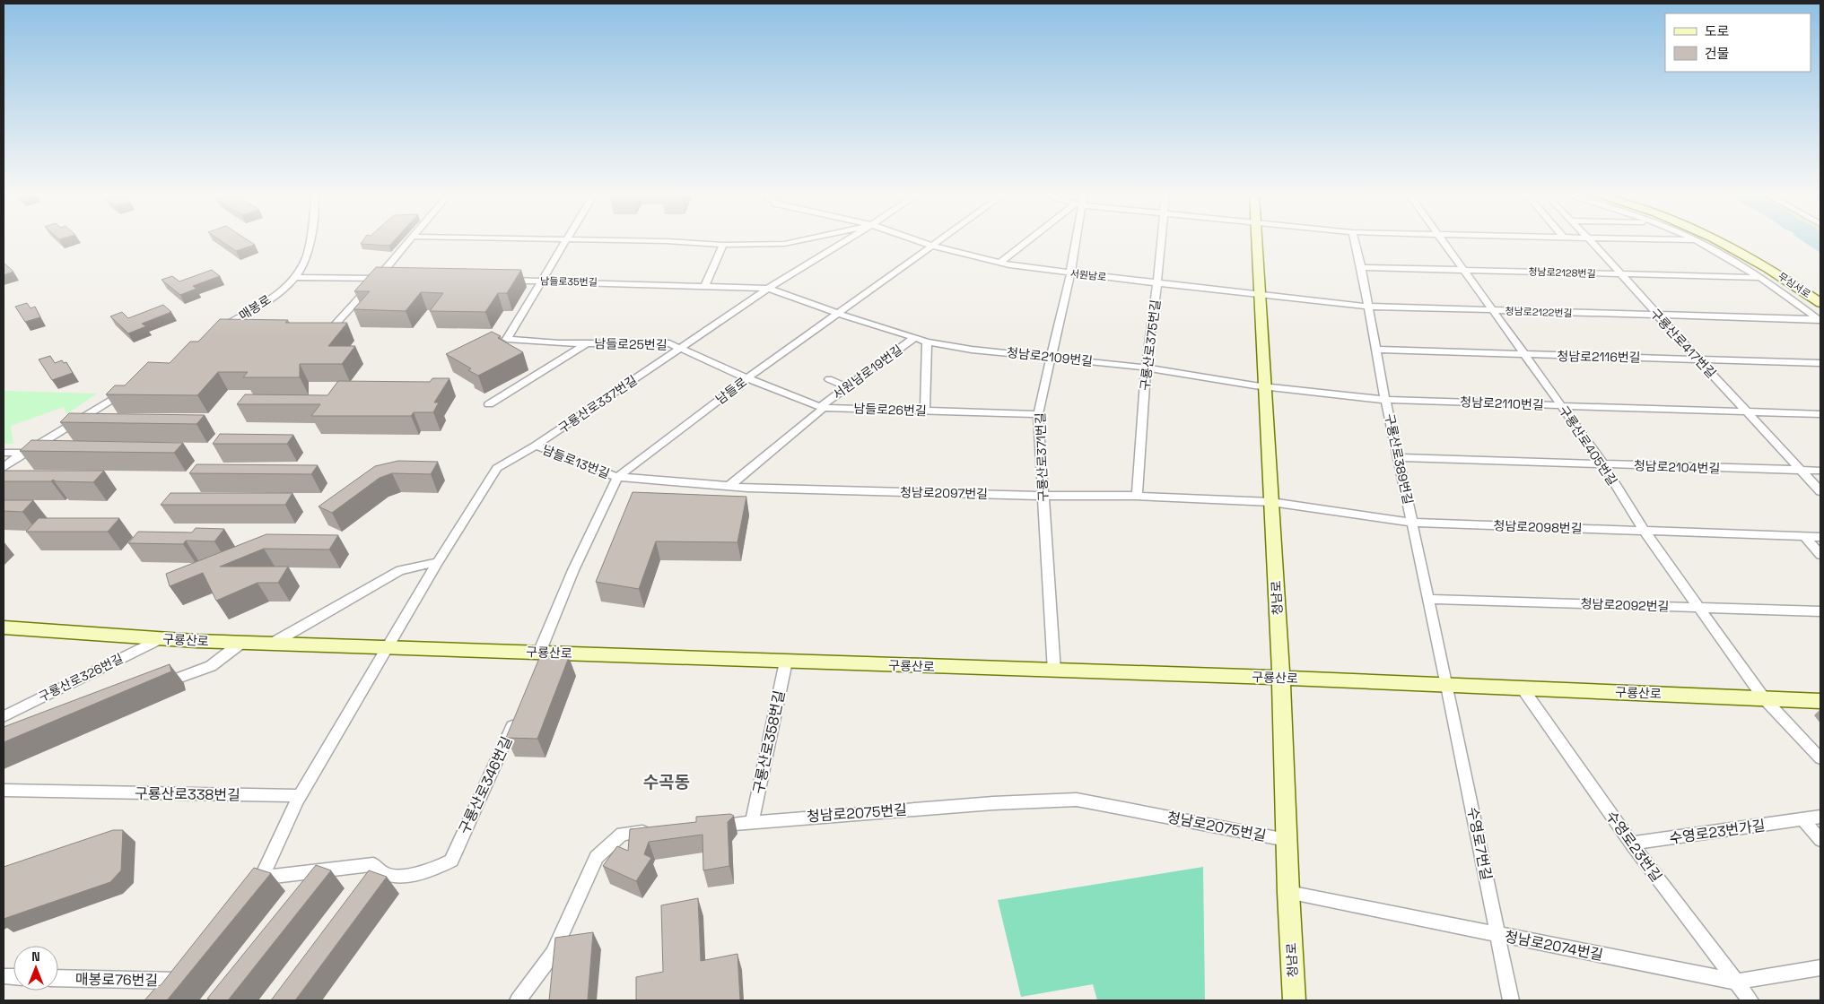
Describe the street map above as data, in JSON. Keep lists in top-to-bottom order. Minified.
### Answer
{"streets":{"street":["청남로2128번길","서원남로","남들로35번길","무심서로","매봉로","청남로2122번길","구룡산로417번길","남들로25번길","구룡산로375번길","청남로2109번길","청남로2116번길","서원남로19번길","남들로","청남로2110번길","구룡산로337번길","남들로26번길","구룡산로405번길","구룡산로371번길","구룡산로389번길","남들로13번길","청남로2104번길","청남로2097번길","청남로2098번길","청남로","청남로2092번길","구룡산로","구룡산로326번길","구룡산로358번길","구룡산로346번길","구룡산로338번길","청남로2075번길","수영로23번가길","수영로7번길","수영로23번길","청남로2074번길","매봉로76번길"]},"crossings":[["청남로2128번길","구룡산로417번길"],["청남로2128번길","구룡산로405번길"],["청남로2128번길","구룡산로389번길"],["서원남로","청남로2122번길"],["서원남로","구룡산로375번길"],["서원남로","남들로"],["서원남로","구룡산로371번길"],["서원남로","청남로"],["남들로35번길","남들로25번길"],["남들로35번길","청남로2109번길"],["남들로35번길","남들로"],["남들로35번길","구룡산로337번길"],["청남로2122번길","구룡산로417번길"],["청남로2122번길","구룡산로405번길"],["청남로2122번길","구룡산로389번길"],["청남로2122번길","청남로"],["구룡산로417번길","청남로2116번길"],["구룡산로417번길","청남로2110번길"],["구룡산로417번길","청남로2104번길"],["남들로25번길","남들로"],["남들로25번길","구룡산로337번길"],["남들로25번길","남들로26번길"],["구룡산로375번길","청남로2109번길"],["구룡산로375번길","청남로2097번길"],["청남로2109번길","서원남로19번길"],["청남로2109번길","남들로"],["청남로2109번길","청남로2110번길"],["청남로2109번길","구룡산로371번길"],["청남로2109번길","청남로"],["청남로2116번길","구룡산로405번길"],["청남로2116번길","구룡산로389번길"],["서원남로19번길","남들로26번길"],["서원남로19번길","청남로2097번길"],["남들로","남들로26번길"],["남들로","남들로13번길"],["남들로","청남로2097번길"],["남들로","구룡산로"],["청남로2110번길","구룡산로405번길"],["청남로2110번길","구룡산로389번길"],["청남로2110번길","청남로"],["구룡산로337번길","남들로13번길"],["구룡산로337번길","구룡산로"],["남들로26번길","구룡산로371번길"],["구룡산로405번길","청남로2104번길"],["구룡산로405번길","청남로2098번길"],["구룡산로405번길","청남로2092번길"],["구룡산로405번길","구룡산로"],["구룡산로371번길","청남로2097번길"],["구룡산로371번길","구룡산로"],["구룡산로389번길","청남로2104번길"],["구룡산로389번길","청남로2098번길"],["구룡산로389번길","청남로2092번길"],["구룡산로389번길","구룡산로"],["구룡산로389번길","수영로7번길"],["남들로13번길","청남로2097번길"],["청남로2097번길","청남로2098번길"],["청남로2097번길","청남로"],["청남로2098번길","청남로"],["청남로","구룡산로"],["청남로","청남로2075번길"],["청남로","청남로2074번길"],["구룡산로","구룡산로326번길"],["구룡산로","구룡산로358번길"],["구룡산로","수영로7번길"],["구룡산로","수영로23번길"],["구룡산로358번길","청남로2075번길"],["수영로23번가길","수영로23번길"],["수영로7번길","청남로2074번길"],["수영로23번길","청남로2074번길"]],"districts":["수곡동"],"legend":["도로","건물"],"north":"top"}
